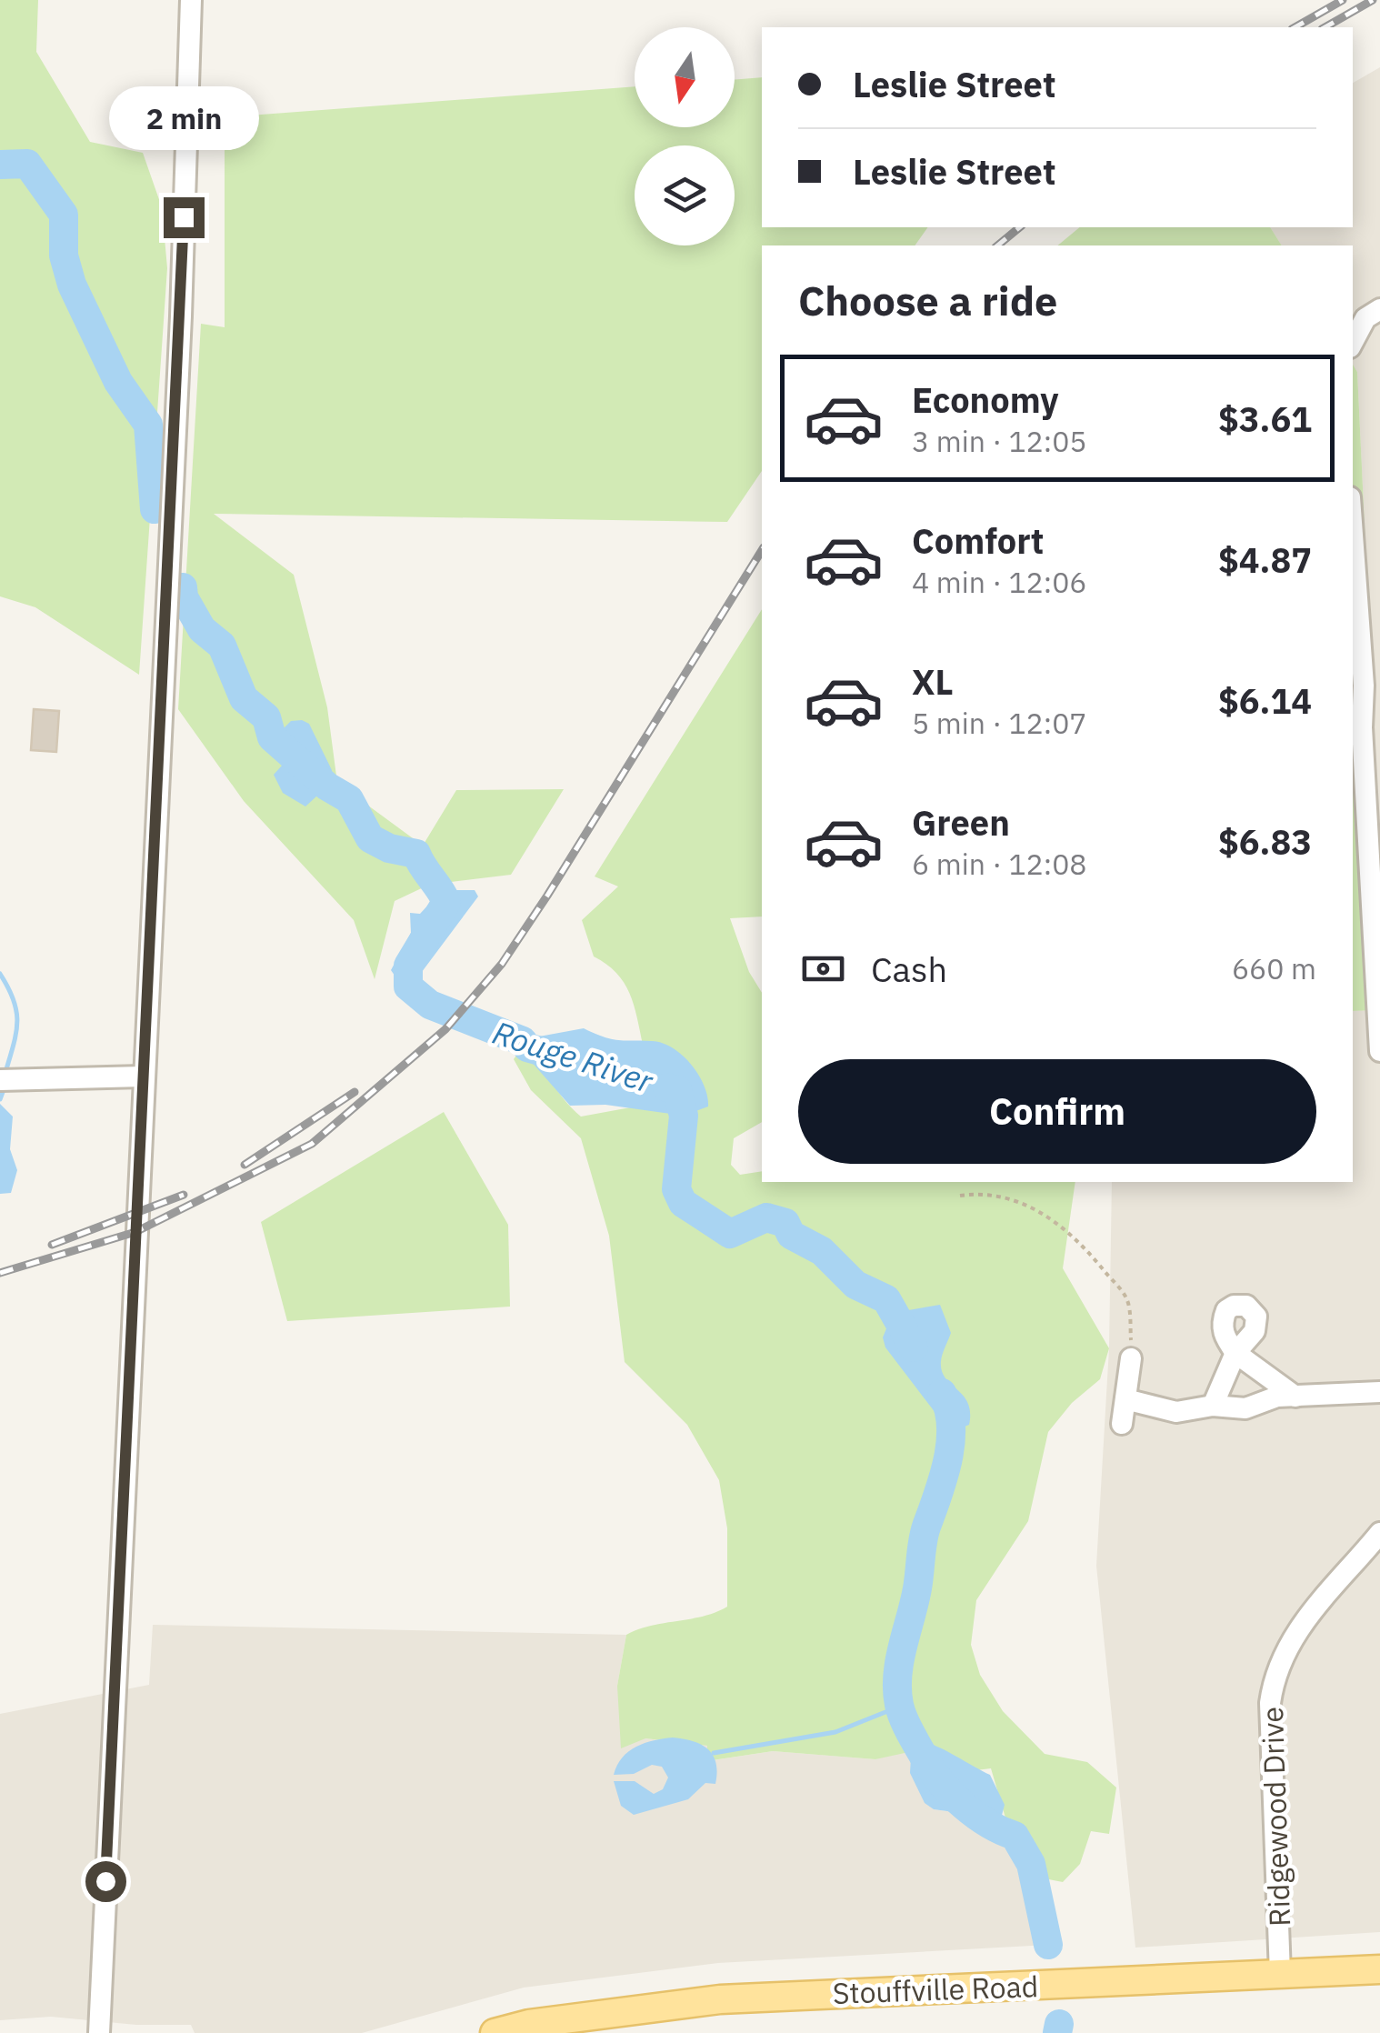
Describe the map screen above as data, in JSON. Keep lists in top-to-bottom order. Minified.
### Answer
{"streets":{"main road":["Stouffville Road"],"street":["Ridgewood Drive"]},"crossings":[["Ridgewood Drive","Stouffville Road"]],"water":["Rouge River"],"north":"bottom","page":{"banner":["Leslie Street","Leslie Street"],"bubble":"2 min","heading":"Choose a ride","list":[{"name":"Economy","note":"3 min · 12:05","value":"$3.61"},{"name":"Comfort","note":"4 min · 12:06","value":"$4.87"},{"name":"XL","note":"5 min · 12:07","value":"$6.14"},{"name":"Green","note":"6 min · 12:08","value":"$6.83"}],"pay":["Cash","660 m"],"buttons":"Confirm"}}
